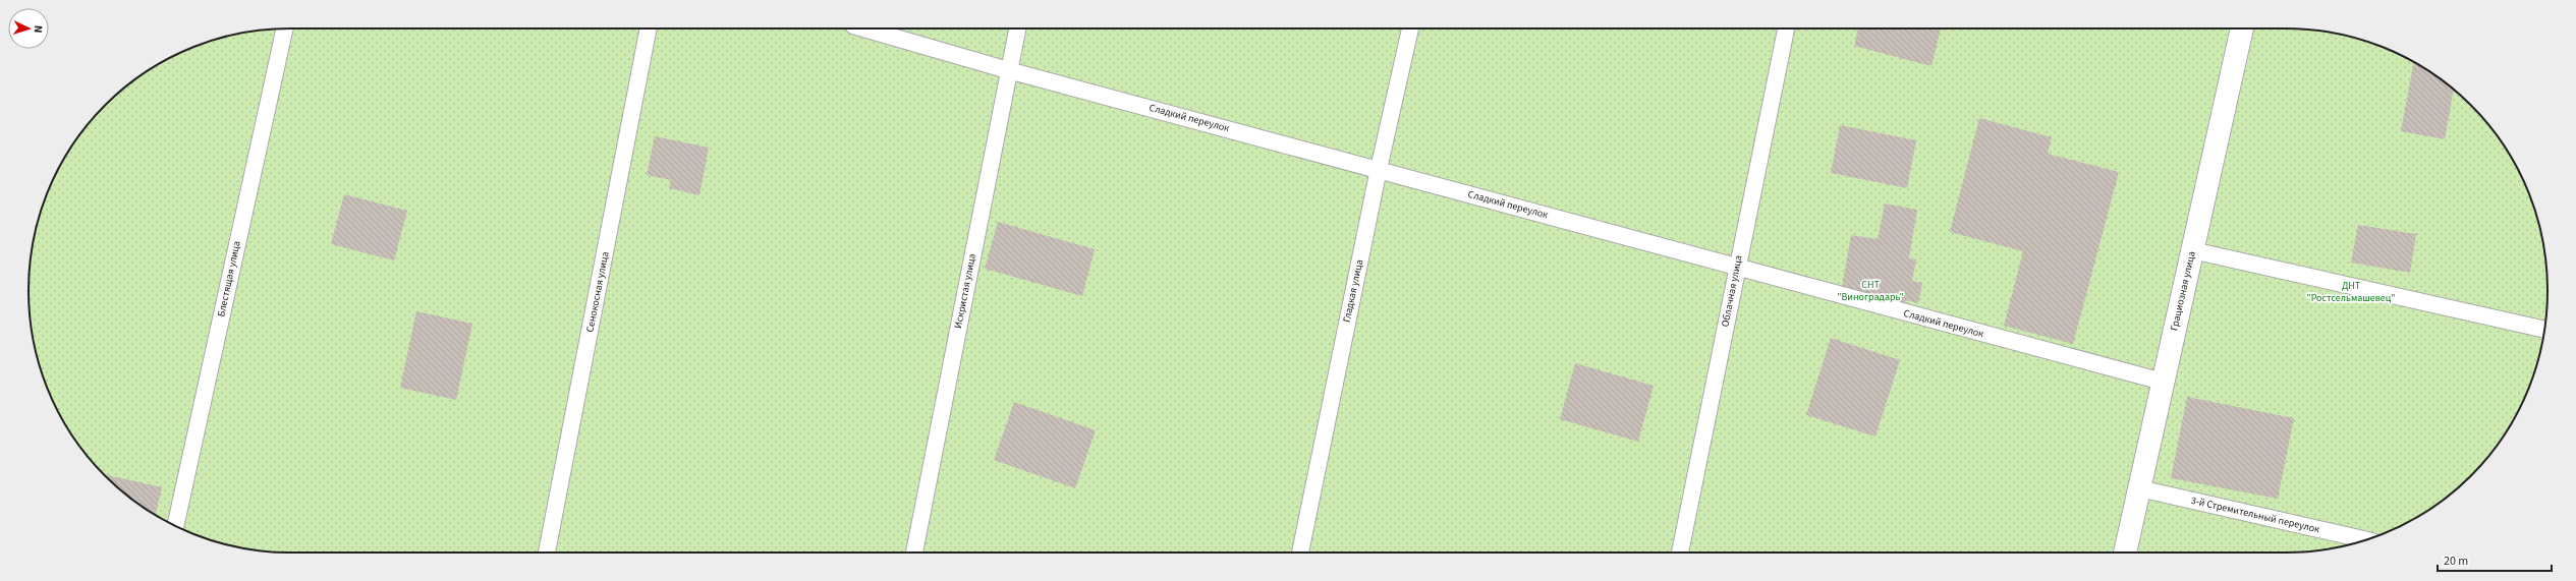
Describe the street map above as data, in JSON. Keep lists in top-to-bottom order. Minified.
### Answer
{"streets":{"street":["Грациозная улица"],"lane":["Сладкий переулок","Блестящая улица","Искристая улица","Гладкая улица","Облачная улица","Сенокосная улица","3-й Стремительный переулок"]},"crossings":[["Сладкий переулок","Искристая улица"],["Сладкий переулок","Гладкая улица"],["Сладкий переулок","Облачная улица"],["Сладкий переулок","Грациозная улица"],["Грациозная улица","3-й Стремительный переулок"]],"parks":["СНТ \"Виноградарь\"","ДНТ \"Ростсельмашевец\""],"scale_bar":"20 m","north":"right"}
